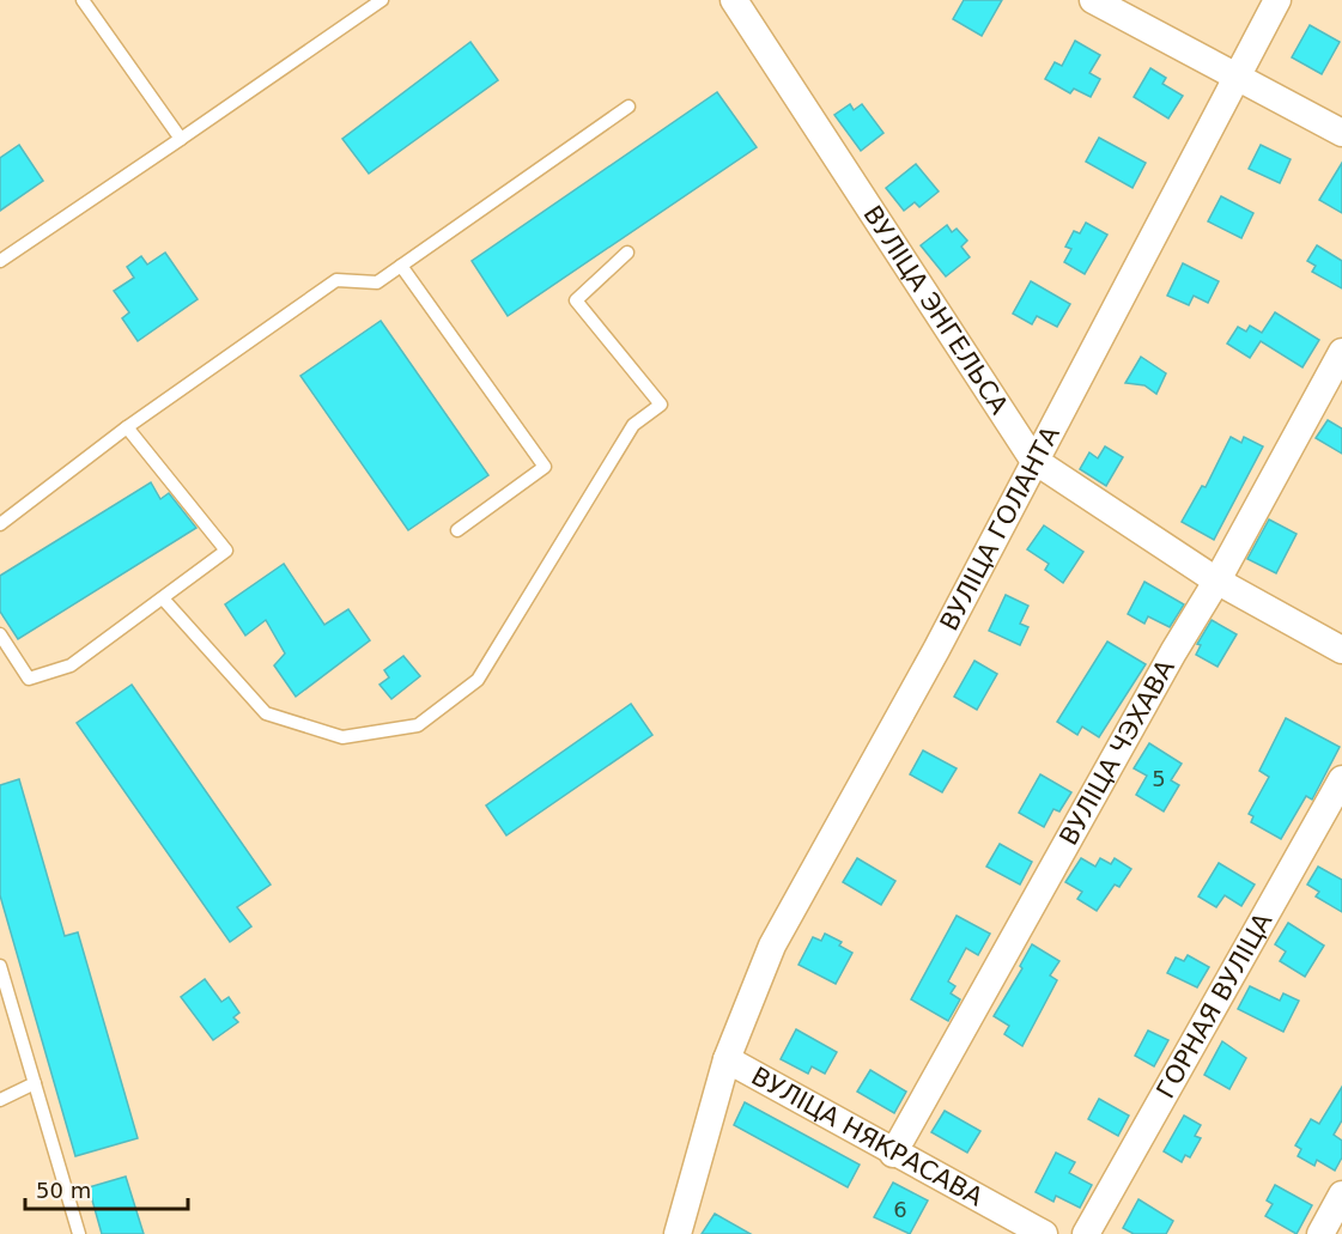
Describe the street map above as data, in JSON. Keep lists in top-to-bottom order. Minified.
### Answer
{"streets":{"street":["ВУЛІЦА ЭНГЕЛЬСА","ВУЛІЦА ГОЛАНТА","ВУЛІЦА ЧЭХАВА","ГОРНАЯ ВУЛІЦА","ВУЛІЦА НЯКРАСАВА"]},"crossings":[["ВУЛІЦА ЭНГЕЛЬСА","ВУЛІЦА ГОЛАНТА"],["ВУЛІЦА ЭНГЕЛЬСА","ВУЛІЦА ЧЭХАВА"],["ВУЛІЦА ГОЛАНТА","ВУЛІЦА НЯКРАСАВА"],["ВУЛІЦА ЧЭХАВА","ВУЛІЦА НЯКРАСАВА"]],"house_numbers":["5","6"],"scale_bar":"50 m"}
